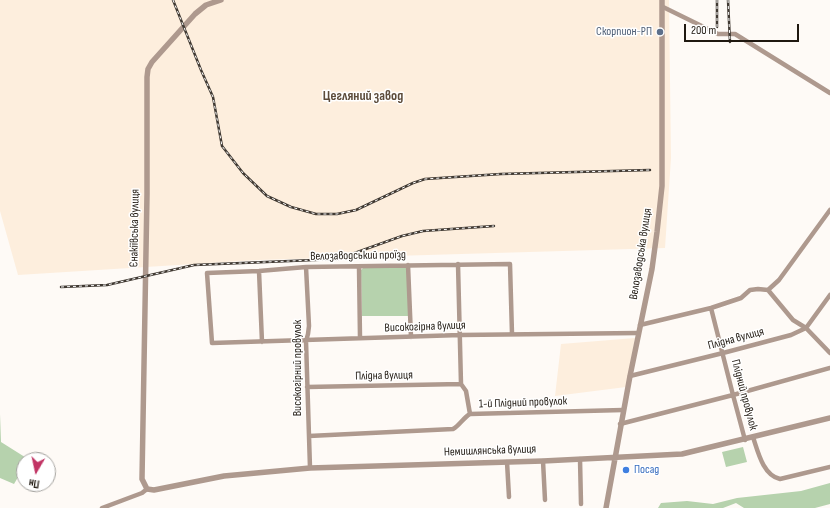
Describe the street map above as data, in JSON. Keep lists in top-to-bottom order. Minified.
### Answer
{"streets":{"street":["Єнакіївська вулиця","Велозаводська вулиця","Велозаводський проїзд","Високогірна вулиця","Плідна вулиця","Високогірний провулок","Плідний провулок","1-й Плідний провулок","Немишлянська вулиця"]},"crossings":[["Єнакіївська вулиця","Немишлянська вулиця"],["Велозаводська вулиця","Високогірна вулиця"],["Велозаводська вулиця","Плідна вулиця"],["Велозаводська вулиця","1-й Плідний провулок"],["Велозаводська вулиця","Немишлянська вулиця"],["Велозаводський проїзд","Високогірна вулиця"],["Велозаводський проїзд","Високогірний провулок"],["Високогірна вулиця","Високогірний провулок"],["Плідна вулиця","Високогірний провулок"],["Плідна вулиця","Плідний провулок"],["Високогірний провулок","1-й Плідний провулок"],["Високогірний провулок","Немишлянська вулиця"],["Плідний провулок","Немишлянська вулиця"]],"districts":["Цегляний завод"],"places":["Скорпион-РП","Посад"],"scale_bar":"200 m","north":"bottom"}
